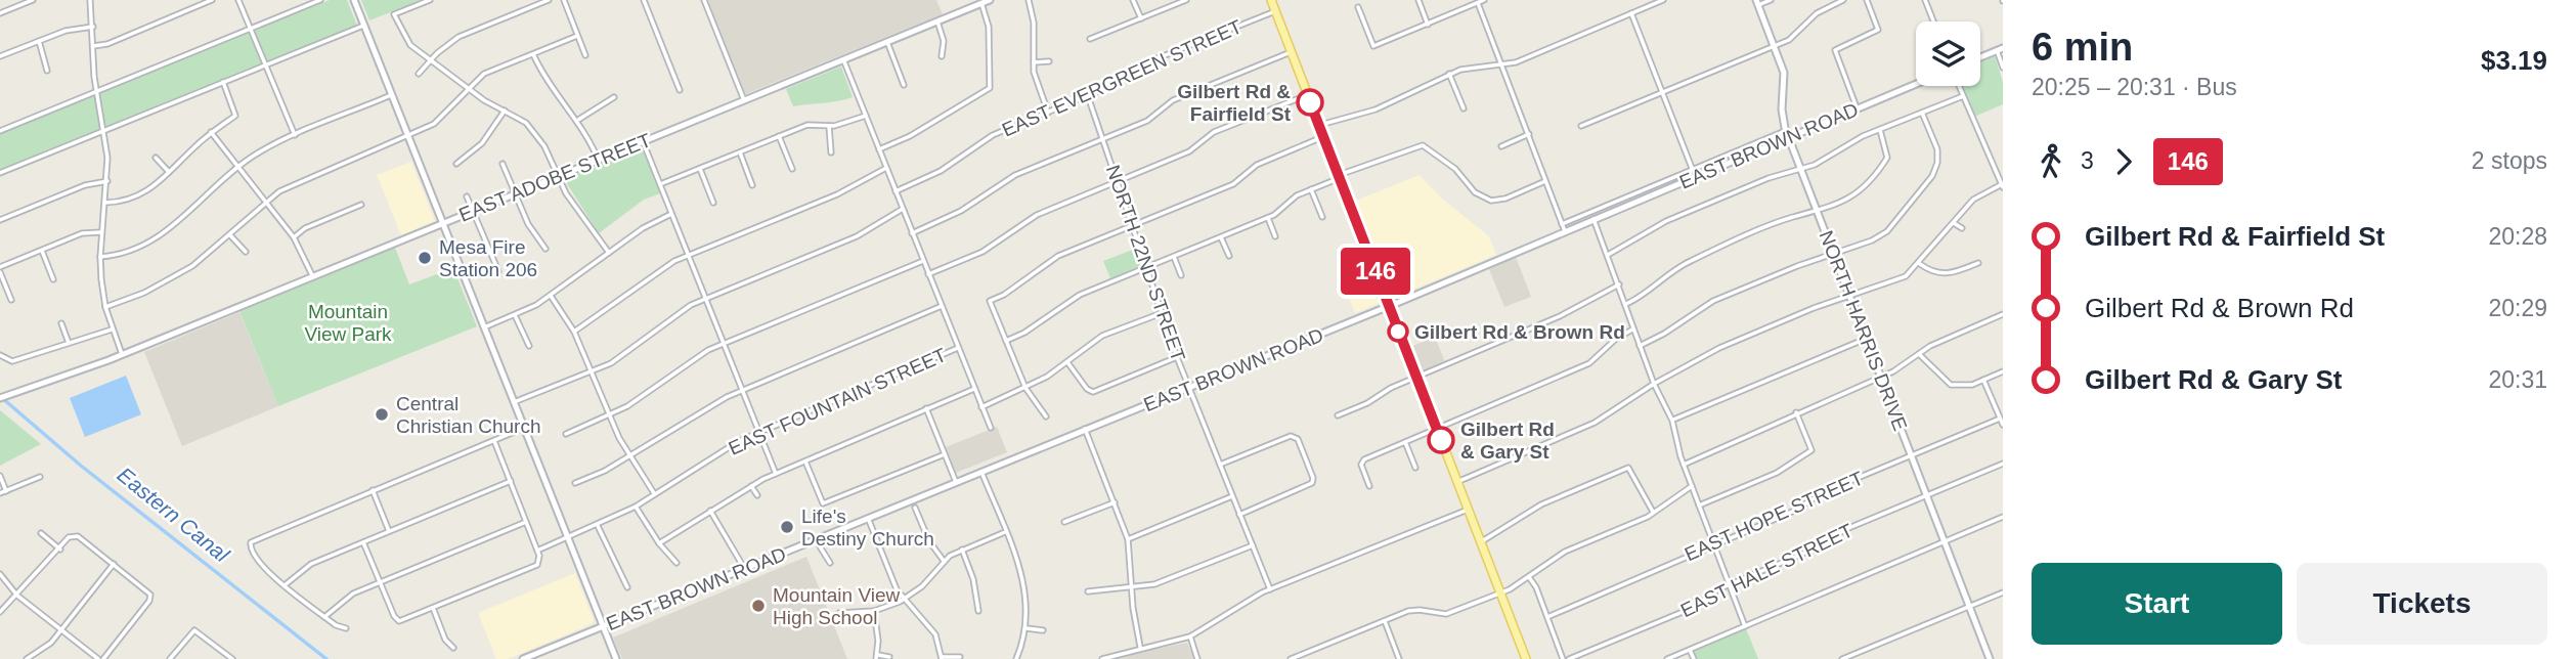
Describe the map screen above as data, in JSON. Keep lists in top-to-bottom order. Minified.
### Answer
{"streets":{"main road":["EAST BROWN ROAD","EAST ADOBE STREET","NORTH HARRIS DRIVE"],"street":["EAST EVERGREEN STREET","NORTH 22ND STREET","EAST FOUNTAIN STREET","EAST HOPE STREET","EAST HALE STREET"]},"crossings":[["EAST EVERGREEN STREET","NORTH 22ND STREET"],["EAST BROWN ROAD","NORTH 22ND STREET"],["EAST BROWN ROAD","NORTH HARRIS DRIVE"],["NORTH HARRIS DRIVE","EAST HOPE STREET"],["NORTH HARRIS DRIVE","EAST HALE STREET"]],"water":["Eastern Canal"],"parks":["Mountain View Park"],"places":["Gilbert Rd & Fairfield St","Mesa Fire Station 206","Gilbert Rd & Brown Rd","Central Christian Church","Gilbert Rd & Gary St","Life's Destiny Church","Mountain View High School"],"lines":["bus line 146"],"page":{"on_map":"146","heading":["6 min","20:25 – 20:31 · Bus","$3.19"],"legs":["3","146","2 stops"],"list":[{"name":"Gilbert Rd & Fairfield St","value":"20:28"},{"name":"Gilbert Rd & Brown Rd","value":"20:29"},{"name":"Gilbert Rd & Gary St","value":"20:31"}],"buttons":["Start","Tickets"]}}
